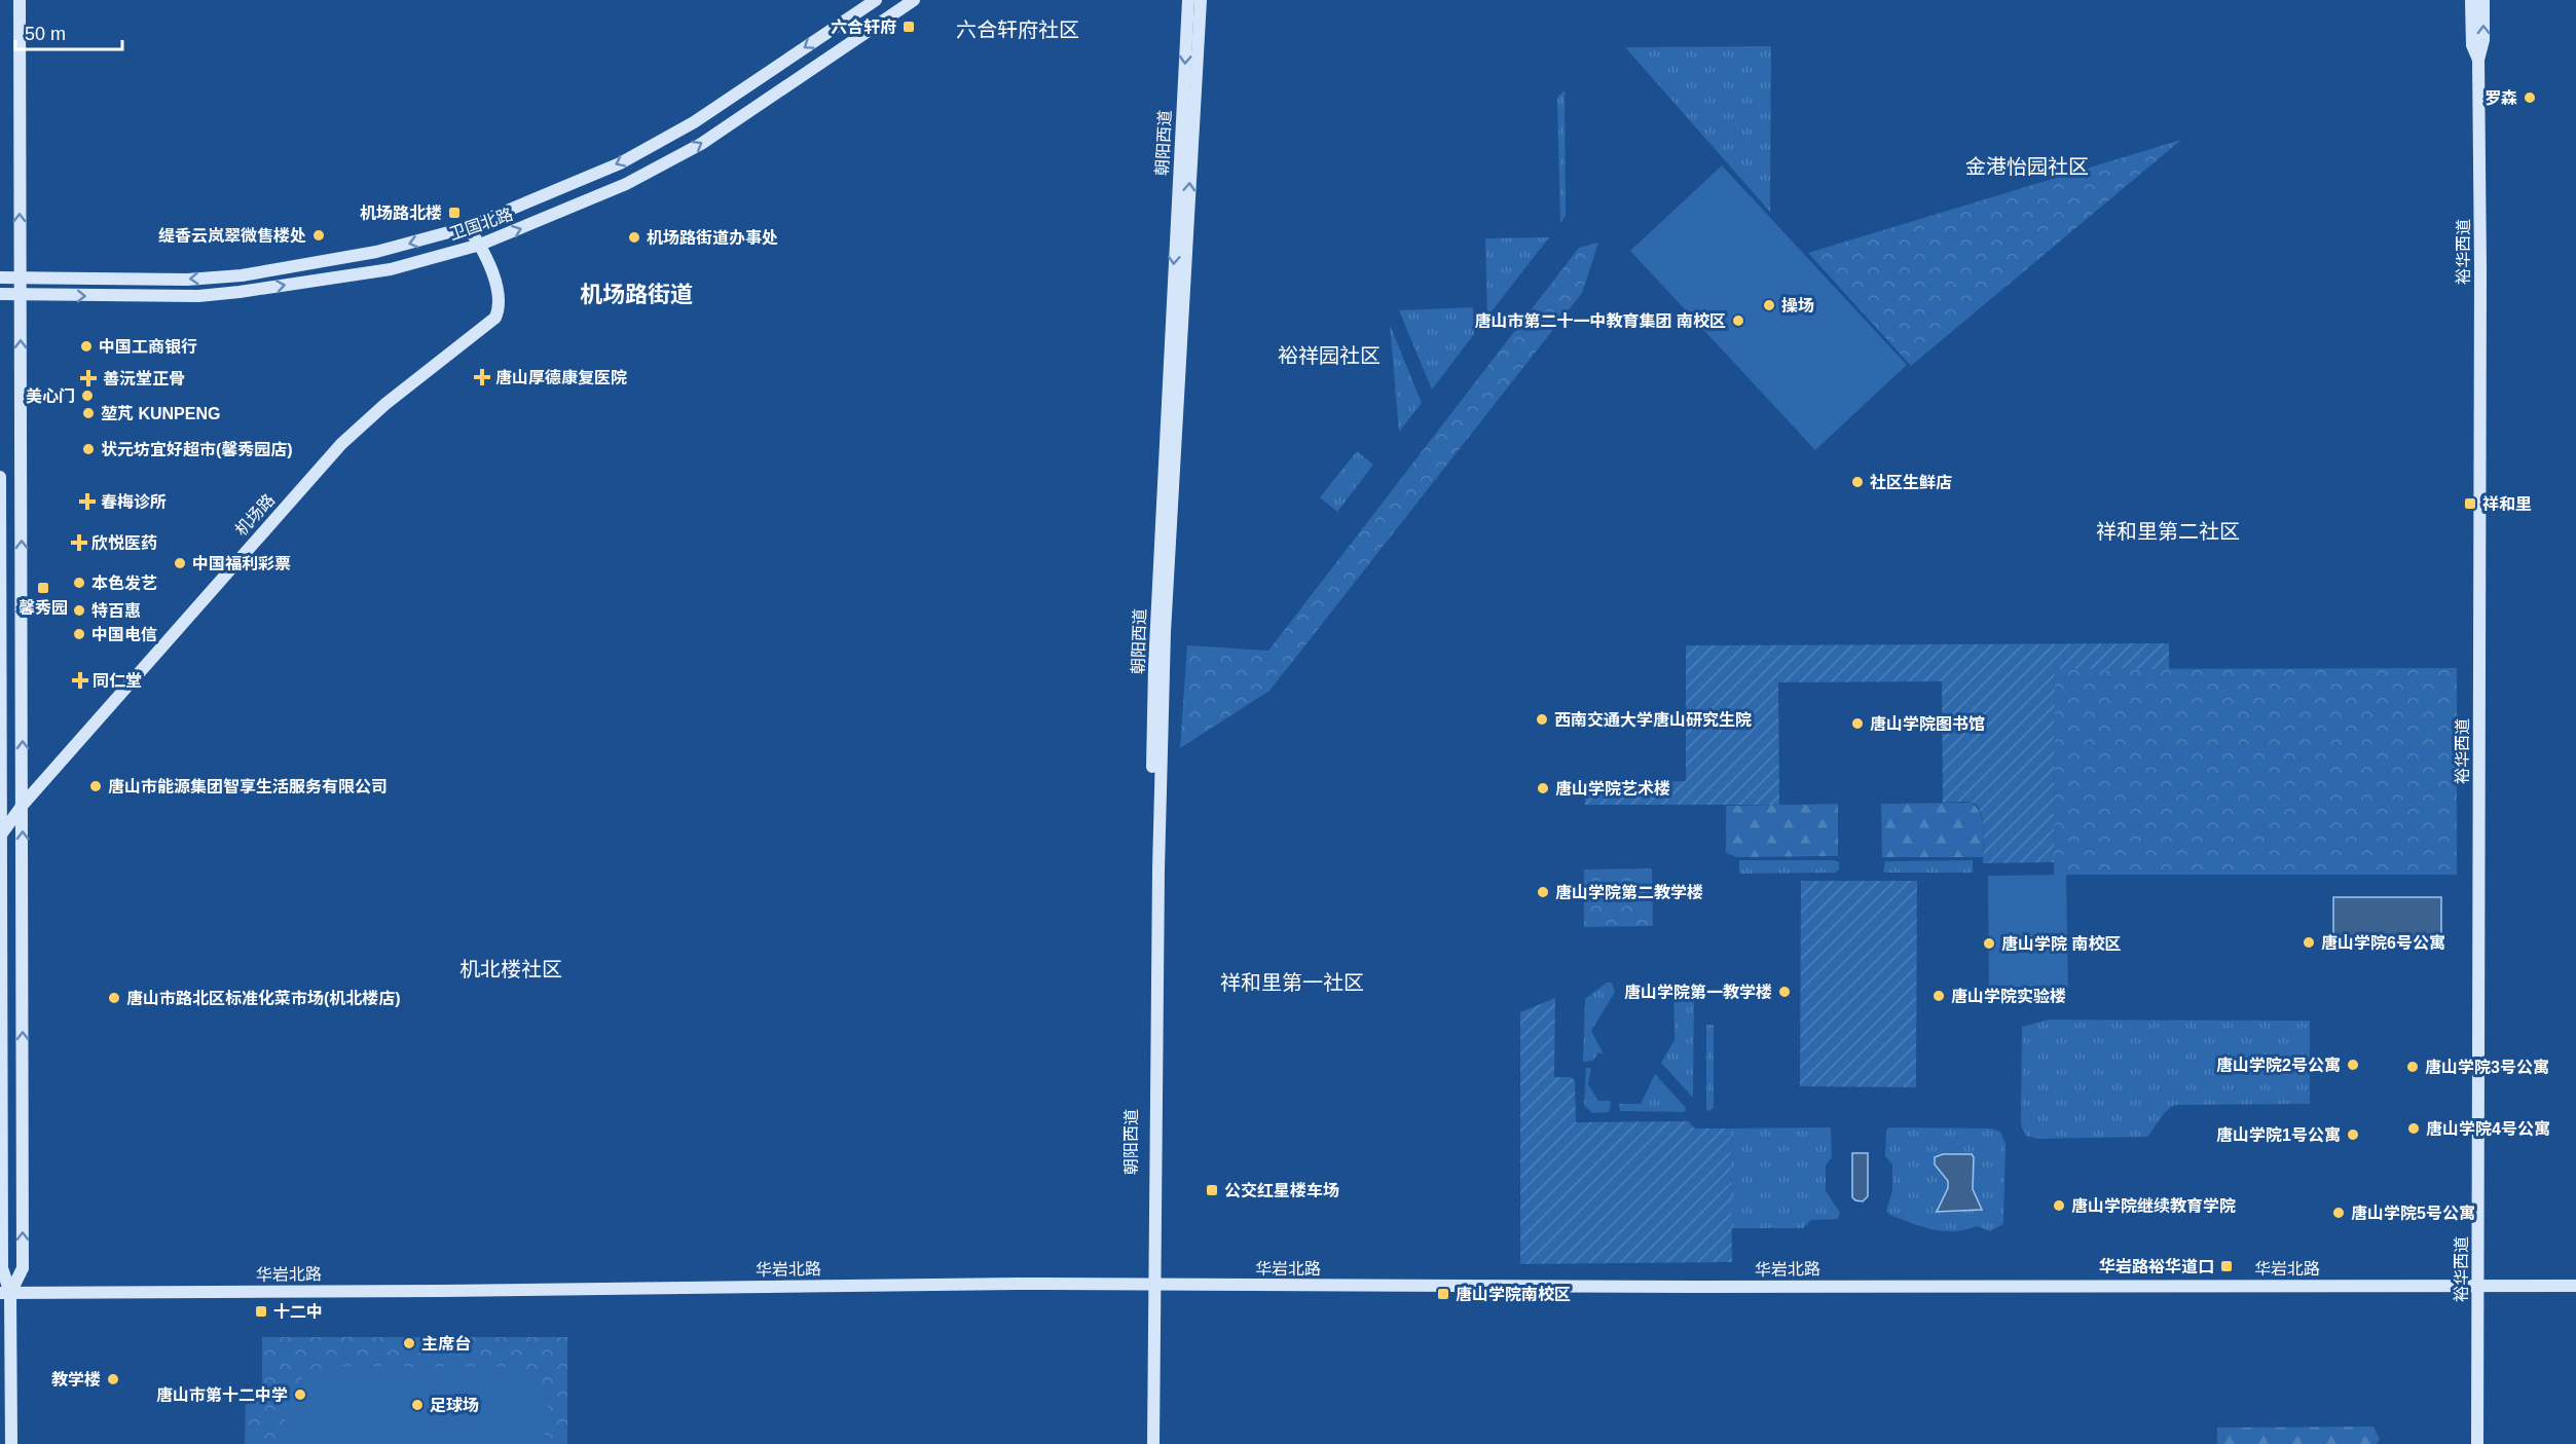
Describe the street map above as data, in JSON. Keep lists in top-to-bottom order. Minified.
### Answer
{"streets":{"street":["朝阳西道","卫国北路","裕华西道","机场路","华岩北路"]},"crossings":[["朝阳西道","华岩北路"],["卫国北路","机场路"],["裕华西道","华岩北路"]],"districts":["六合轩府社区","金港怡园社区","机场路街道","裕祥园社区","祥和里第二社区","机北楼社区","祥和里第一社区"],"places":{"transit":["六合轩府","机场路北楼","祥和里","馨秀园","公交红星楼车场","华岩路裕华道口","唐山学院南校区","十二中"],"other":["罗森","缇香云岚翠微售楼处","机场路街道办事处","操场","唐山市第二十一中教育集团 南校区","中国工商银行","美心门","堃芃 KUNPENG","状元坊宜好超市(馨秀园店)","社区生鲜店","中国福利彩票","本色发艺","特百惠","中国电信","西南交通大学唐山研究生院","唐山学院图书馆","唐山市能源集团智享生活服务有限公司","唐山学院艺术楼","唐山学院第二教学楼","唐山学院6号公寓","唐山学院 南校区","唐山学院第一教学楼","唐山学院实验楼","唐山市路北区标准化菜市场(机北楼店)","唐山学院2号公寓","唐山学院3号公寓","唐山学院4号公寓","唐山学院1号公寓","唐山学院继续教育学院","唐山学院5号公寓","主席台","教学楼","唐山市第十二中学","足球场"],"health":["唐山厚德康复医院","善沅堂正骨","春梅诊所","欣悦医药","同仁堂"]},"scale_bar":"50 m"}
